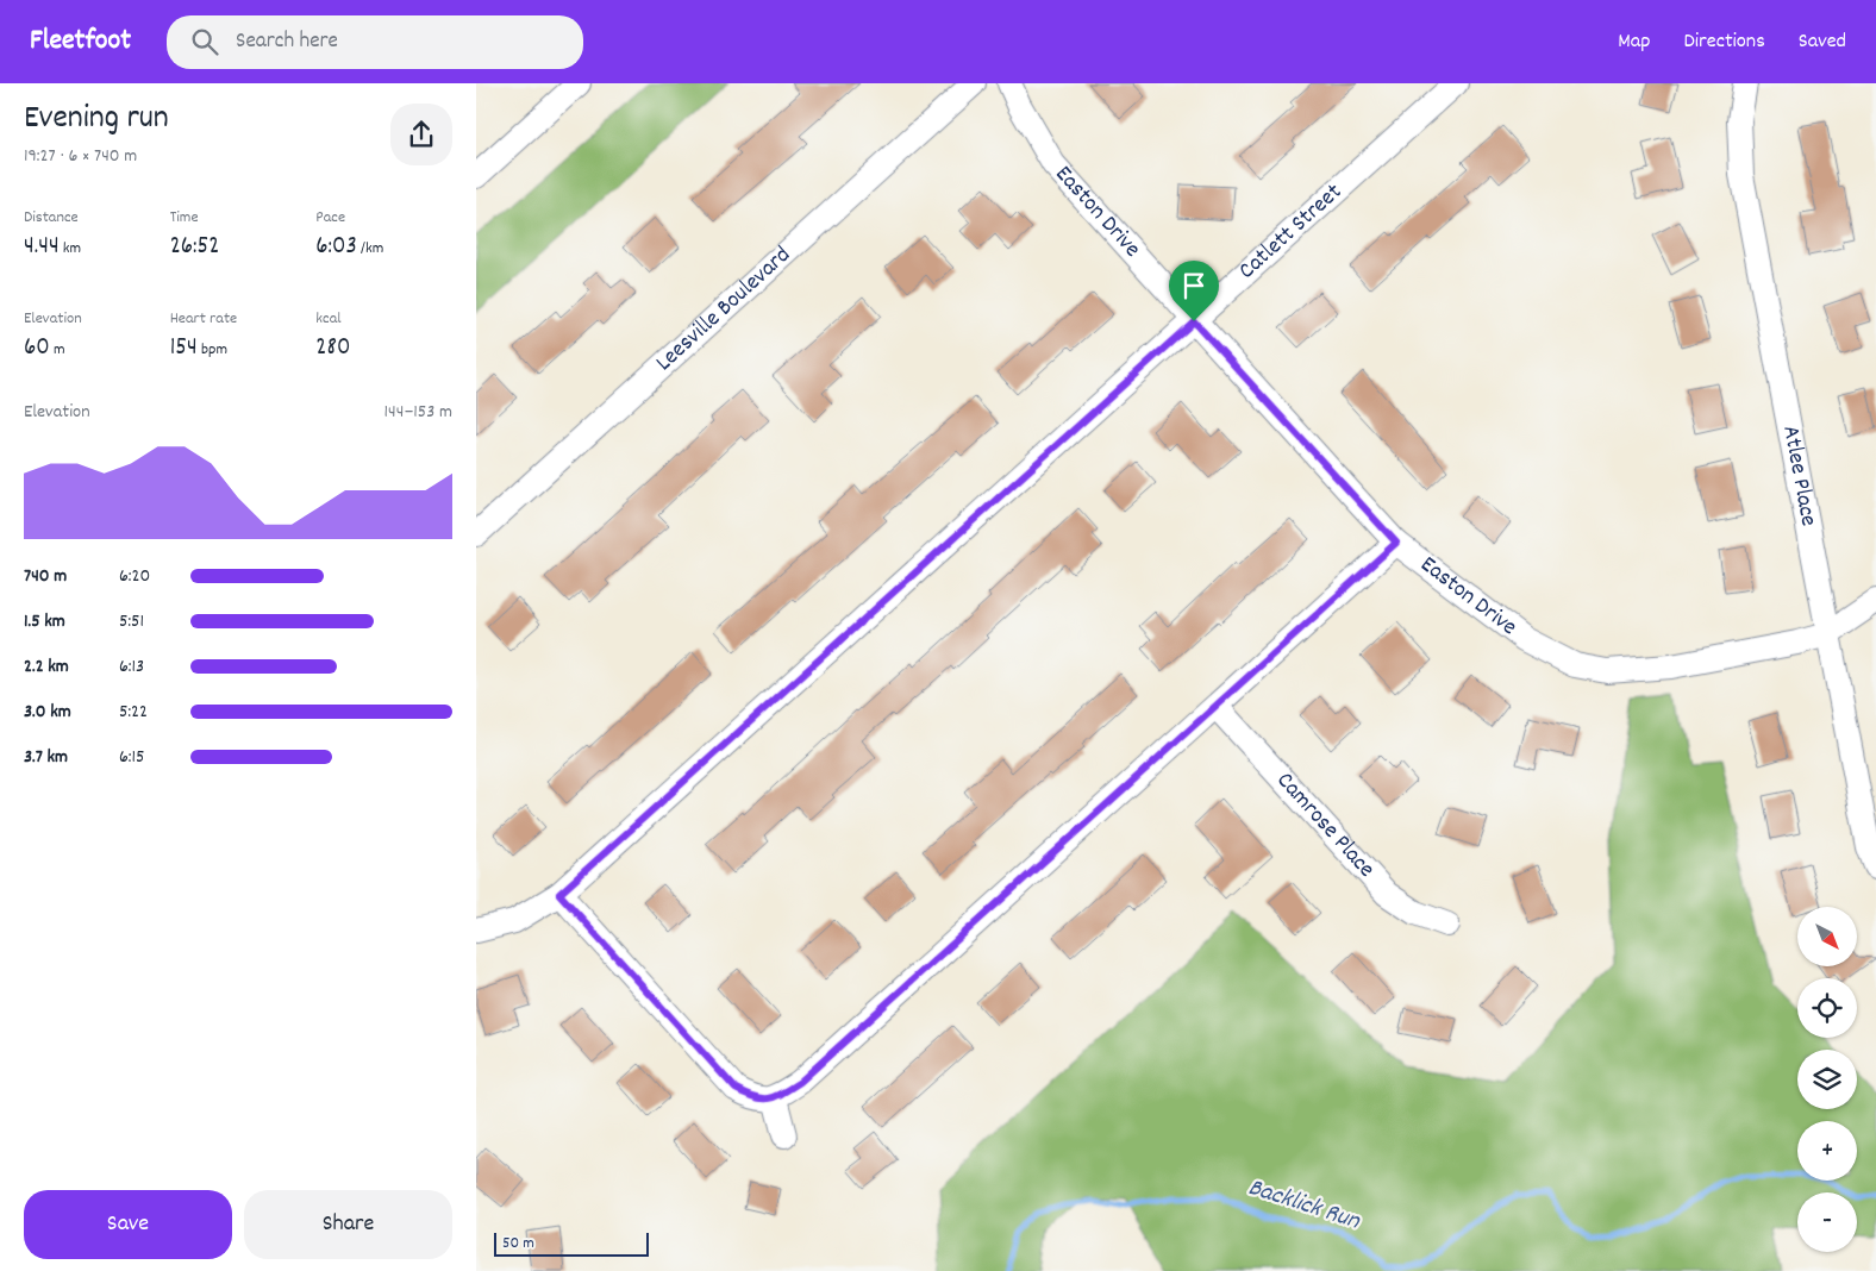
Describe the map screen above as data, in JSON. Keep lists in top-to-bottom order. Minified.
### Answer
{"streets":{"street":["Easton Drive","Catlett Street","Leesville Boulevard","Atlee Place","Camrose Place"]},"crossings":[["Easton Drive","Catlett Street"],["Easton Drive","Atlee Place"]],"water":["Backlick Run"],"scale_bar":"50 m","north":"bottom right","page":{"header":"Fleetfoot","search":"Search here","nav":["Map","Directions","Saved"],"heading":["Evening run","19:27 · 6 × 740 m"],"stats":[["Distance","4.44 km"],["Time","26:52"],["Pace","6:03 /km"],["Elevation","60 m"],["Heart rate","154 bpm"],["kcal","280"]],"chart":["Elevation","144–153 m"],"list":[{"name":"740 m","note":"6:20"},{"name":"1.5 km","note":"5:51"},{"name":"2.2 km","note":"6:13"},{"name":"3.0 km","note":"5:22"},{"name":"3.7 km","note":"6:15"}],"map_buttons":["+","−"],"buttons":["Save","Share"],"scale":"50 m"}}
